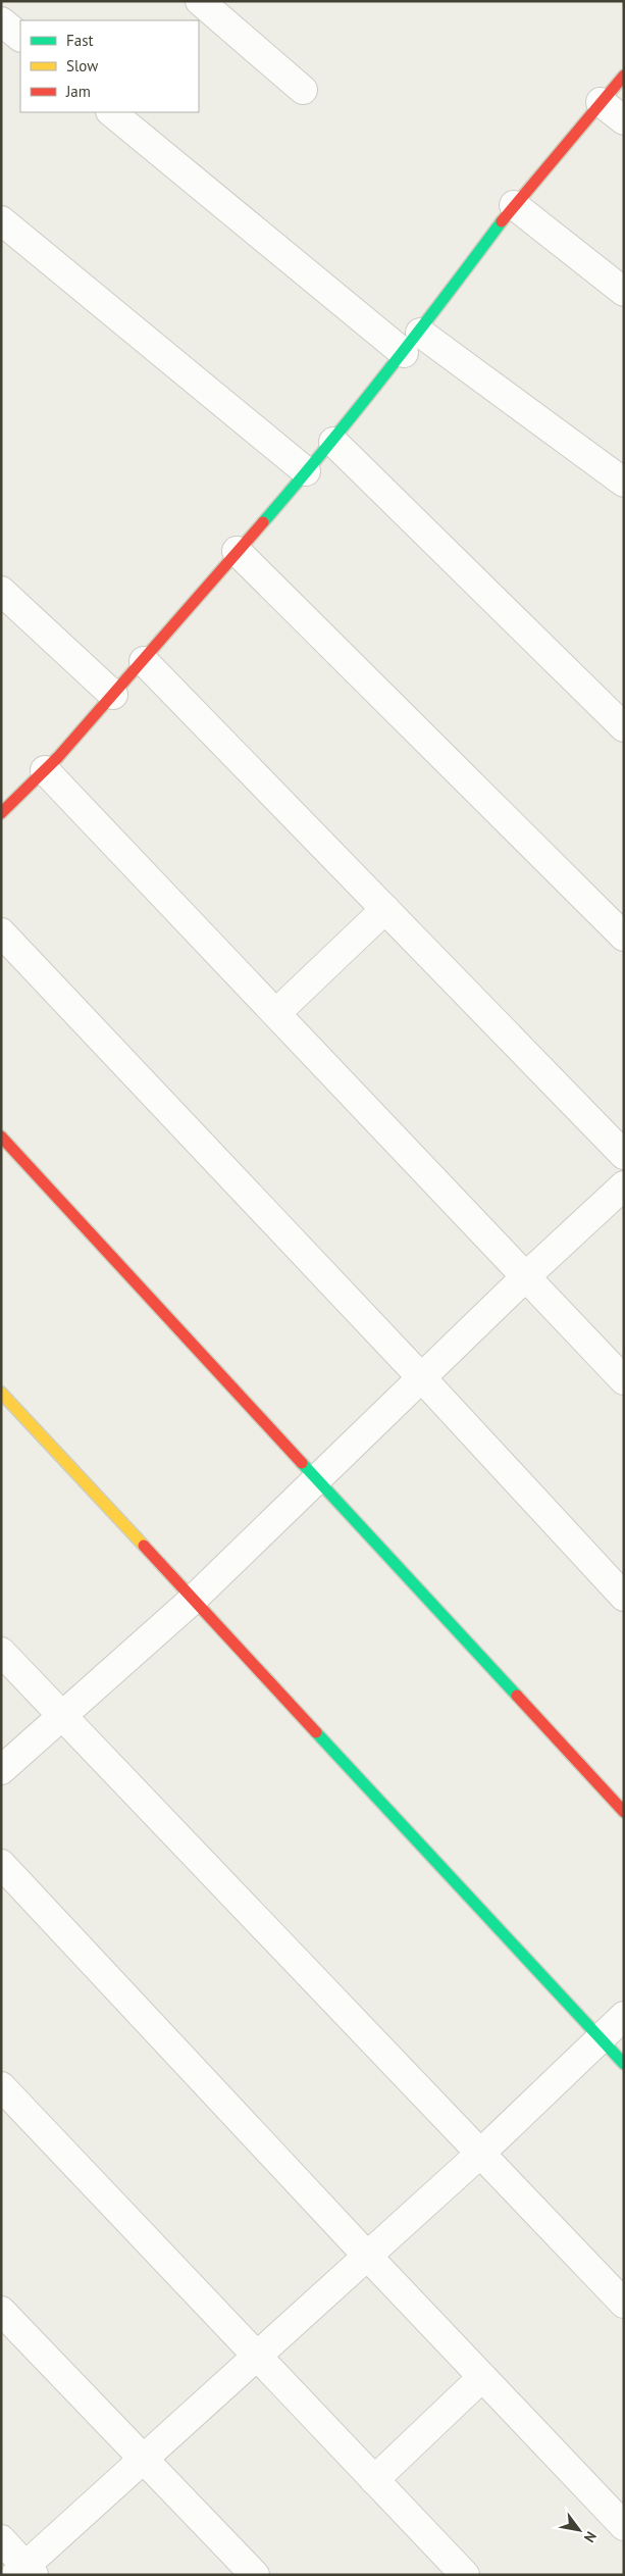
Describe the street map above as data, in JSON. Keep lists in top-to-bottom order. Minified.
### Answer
{"legend":["Fast","Slow","Jam"],"north":"bottom right"}
